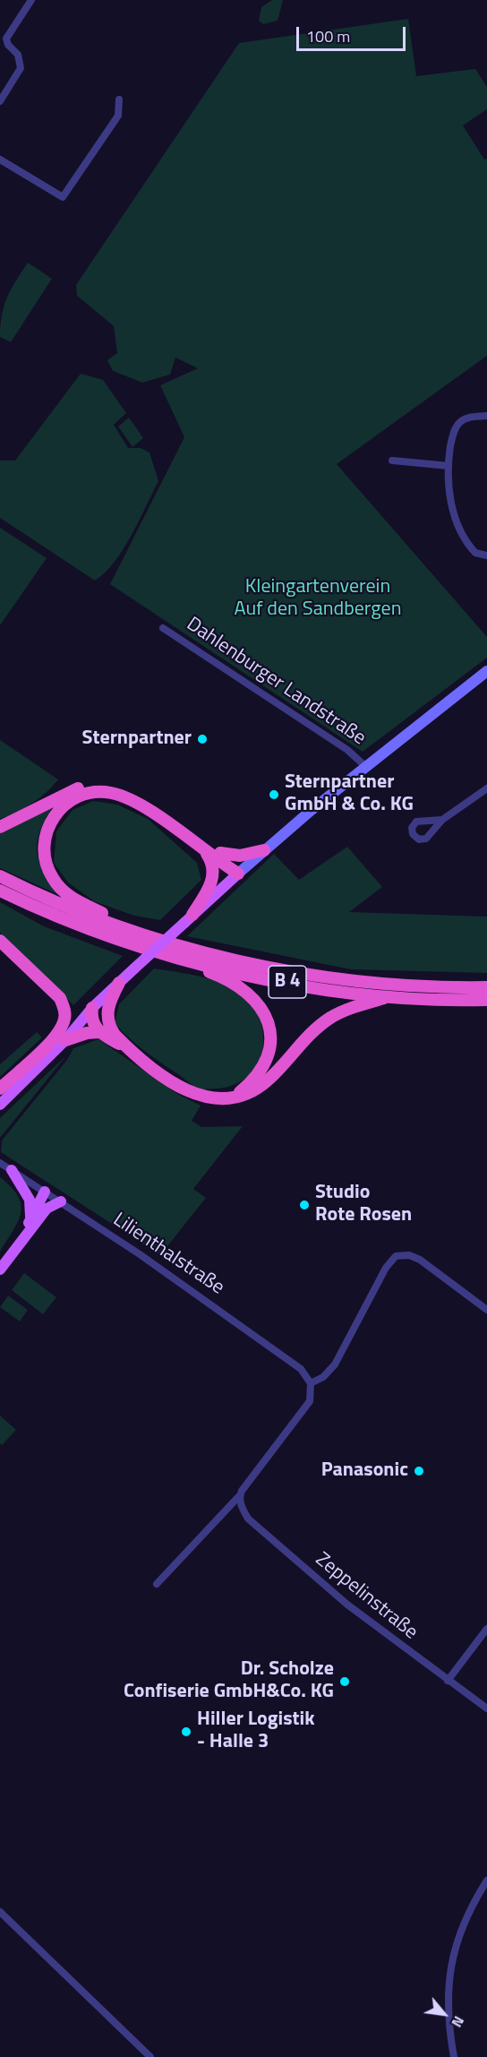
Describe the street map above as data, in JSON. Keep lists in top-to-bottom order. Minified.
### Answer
{"streets":{"highway":["B 4"],"main road":["Dahlenburger Landstraße"],"street":["Lilienthalstraße","Zeppelinstraße"]},"parks":["Kleingartenverein Auf den Sandbergen"],"places":["Sternpartner","Sternpartner GmbH & Co. KG","Studio Rote Rosen","Panasonic","Dr. Scholze Confiserie GmbH&Co. KG","Hiller Logistik - Halle 3"],"scale_bar":"100 m","north":"bottom right"}
